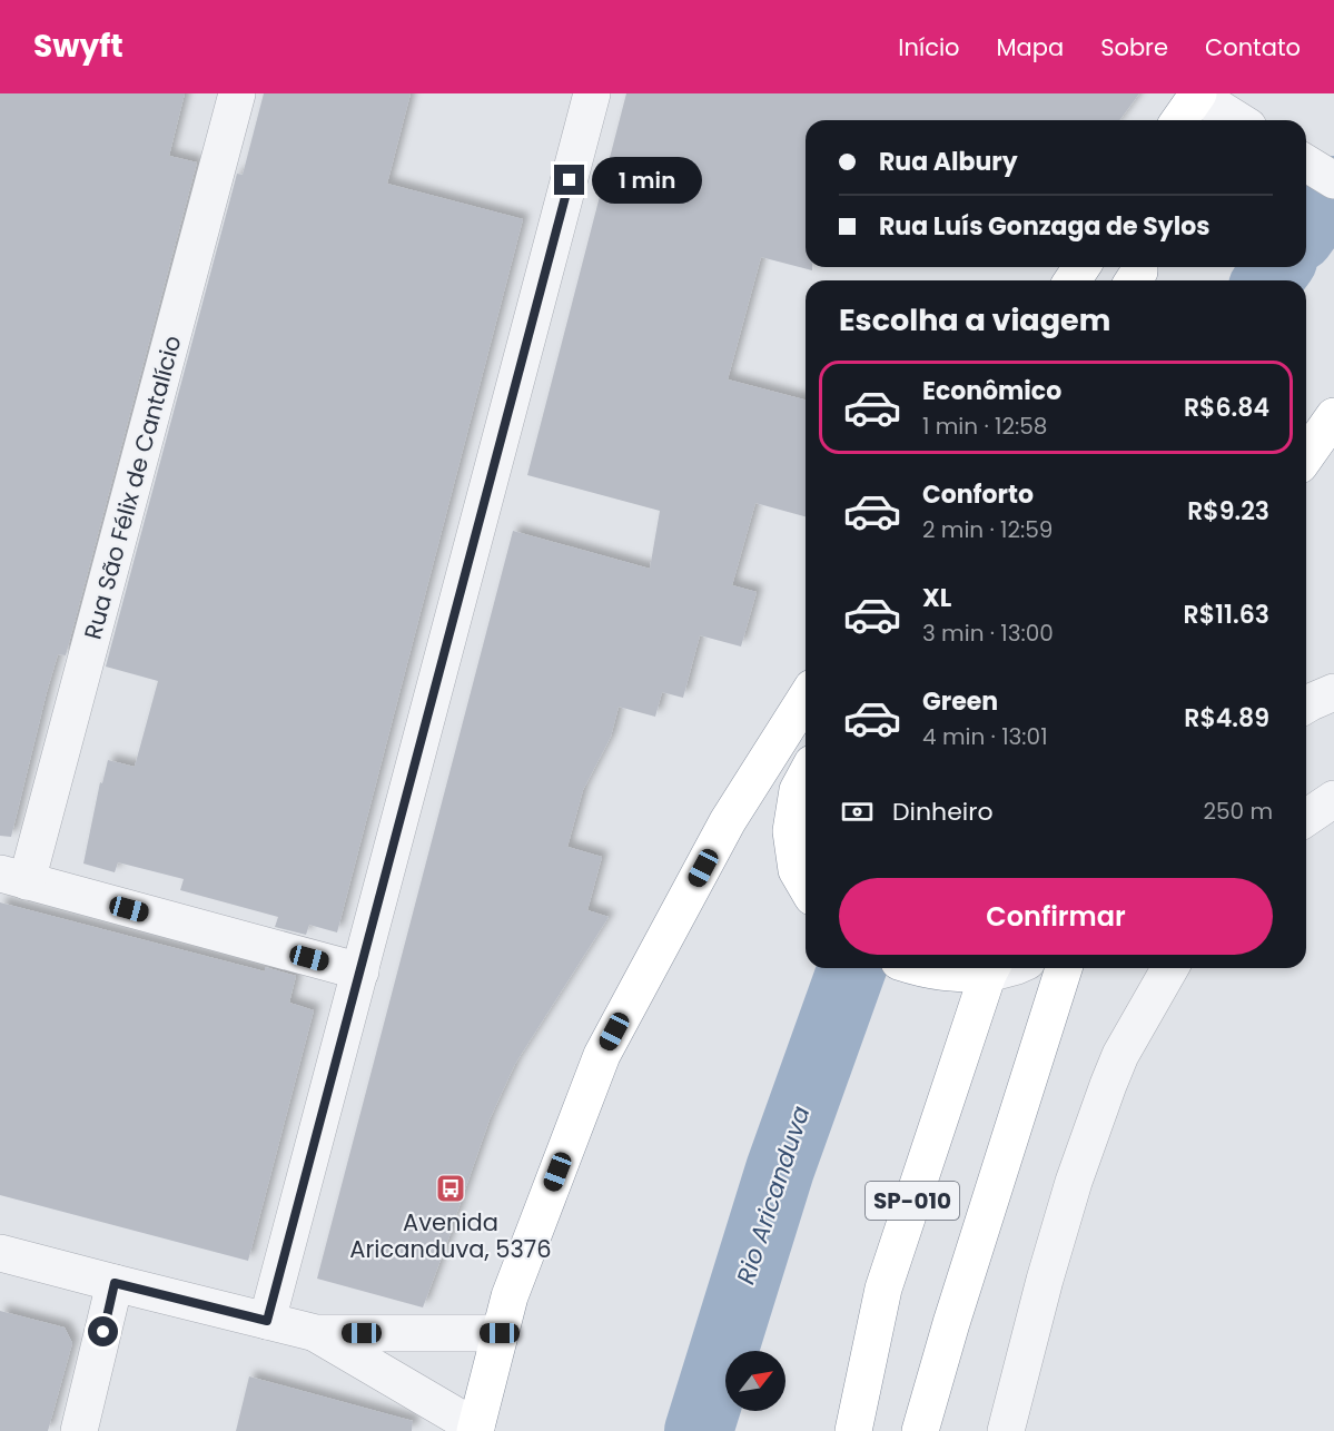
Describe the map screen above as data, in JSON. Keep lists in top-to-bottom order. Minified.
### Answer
{"streets":{"highway":["SP-010"],"street":["Rua São Félix de Cantalício"]},"water":["Rio Aricanduva"],"places":{"bus stop":["Avenida Aricanduva, 5376"]},"north":"top right","page":{"header":"Swyft","nav":["Início","Mapa","Sobre","Contato"],"banner":["Rua Albury","Rua Luís Gonzaga de Sylos"],"bubble":"1 min","heading":"Escolha a viagem","list":[{"name":"Econômico","note":"1 min · 12:58","value":"R$6.84"},{"name":"Conforto","note":"2 min · 12:59","value":"R$9.23"},{"name":"XL","note":"3 min · 13:00","value":"R$11.63"},{"name":"Green","note":"4 min · 13:01","value":"R$4.89"}],"pay":["Dinheiro","250 m"],"buttons":"Confirmar"}}
